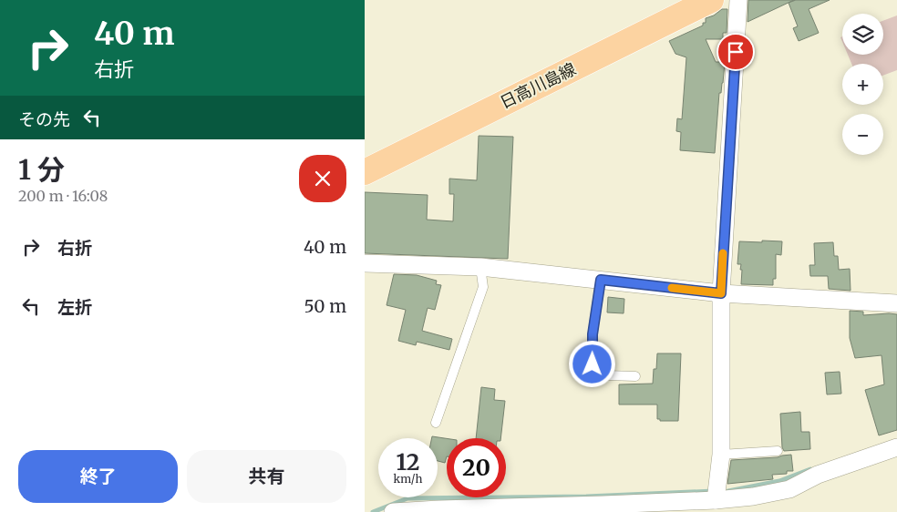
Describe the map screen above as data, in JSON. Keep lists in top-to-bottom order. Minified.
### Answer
{"streets":{"main road":["日高川島線"]},"page":{"turn":["40 m","右折"],"map_buttons":["+","−"],"then":"その先","heading":["1 分","200 m · 16:08"],"list":[{"name":"右折","value":"40 m"},{"name":"左折","value":"50 m"}],"speed":"12 km/h","limit":"20","buttons":["終了","共有"]}}
